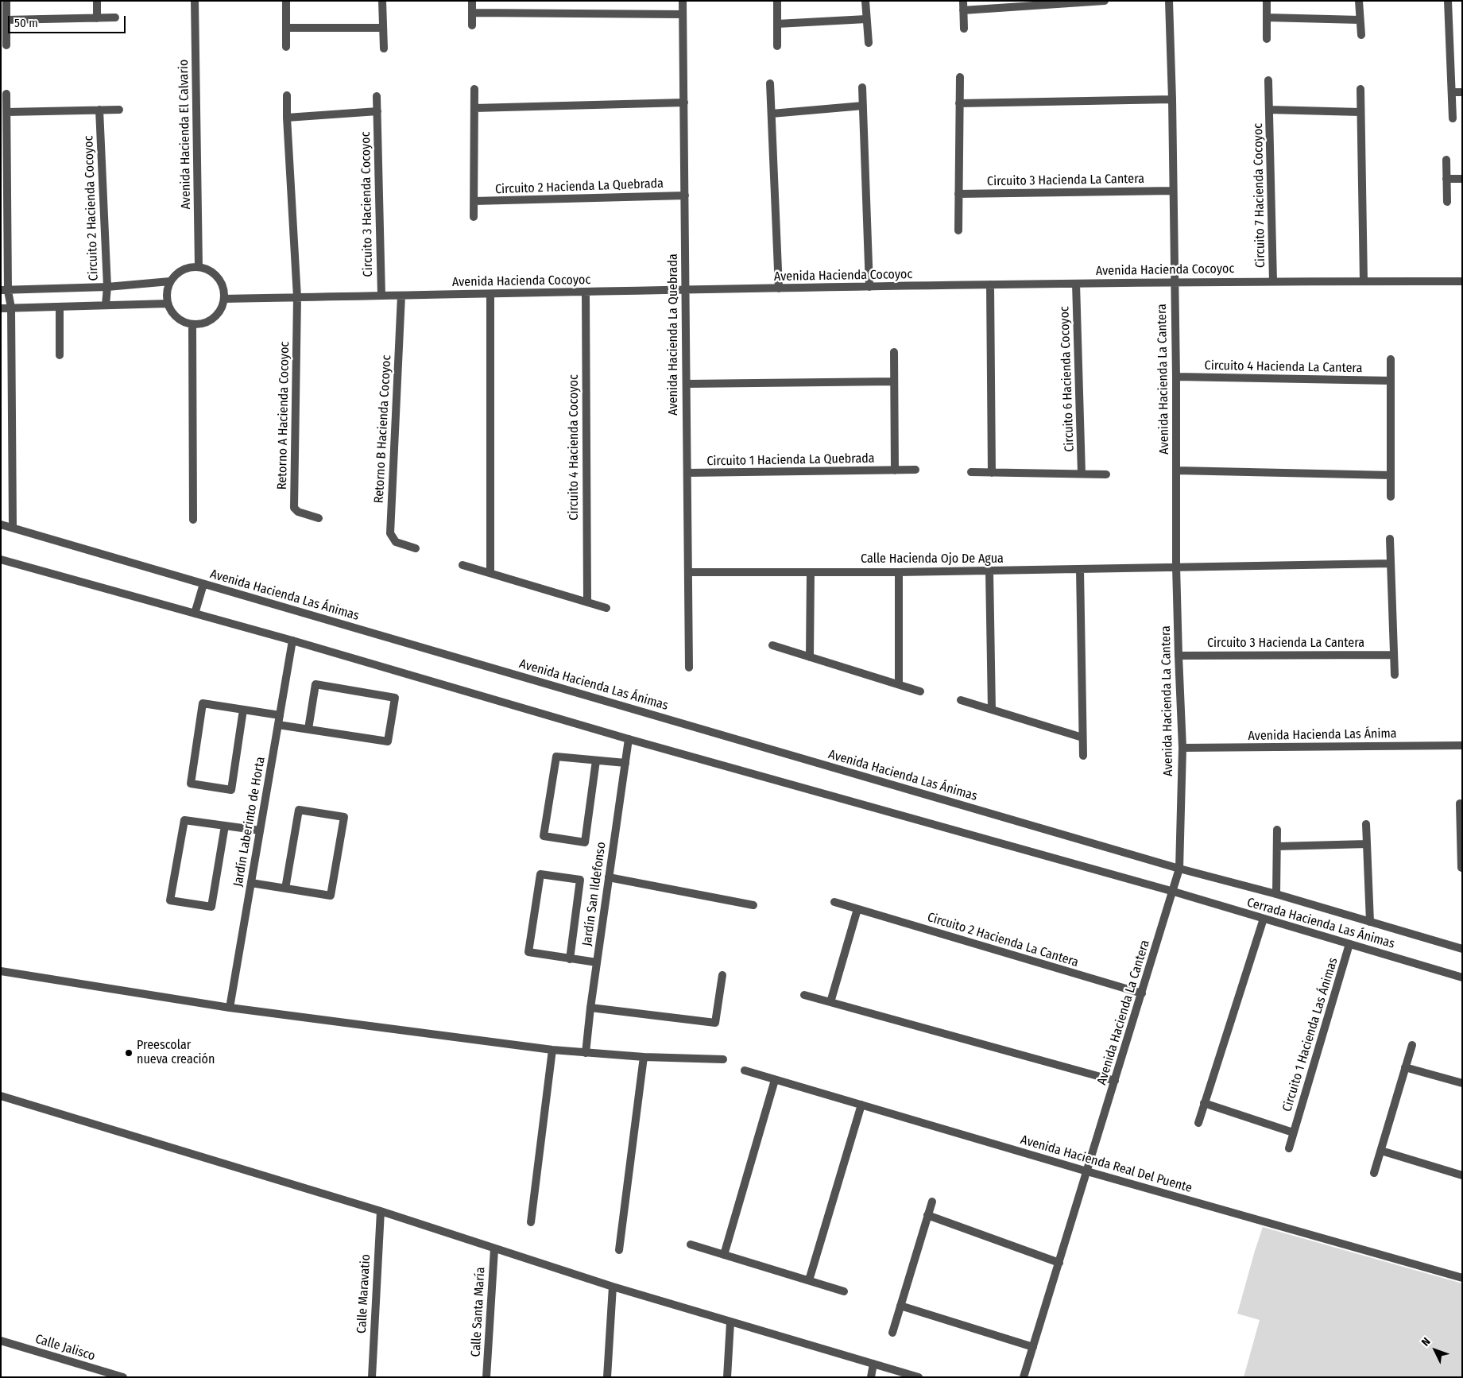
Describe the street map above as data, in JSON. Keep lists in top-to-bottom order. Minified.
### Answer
{"streets":{"street":["Avenida Hacienda El Calvario","Circuito 3 Hacienda La Cantera","Circuito 2 Hacienda La Quebrada","Circuito 7 Hacienda Cocoyoc","Circuito 3 Hacienda Cocoyoc","Circuito 2 Hacienda Cocoyoc","Avenida Hacienda Cocoyoc","Avenida Hacienda La Quebrada","Circuito 4 Hacienda La Cantera","Circuito 6 Hacienda Cocoyoc","Avenida Hacienda La Cantera","Retorno A Hacienda Cocoyoc","Retorno B Hacienda Cocoyoc","Circuito 4 Hacienda Cocoyoc","Circuito 1 Hacienda La Quebrada","Calle Hacienda Ojo De Agua","Avenida Hacienda Las Ánimas","Avenida Hacienda Las Ánima","Jardín Laberinto de Horta","Jardín San Ildefonso","Cerrada Hacienda Las Ánimas","Circuito 2 Hacienda La Cantera","Circuito 1 Hacienda Las Ánimas","Avenida Hacienda Real Del Puente","Calle Maravatio","Calle Santa María","Calle Jalisco"]},"crossings":[["Avenida Hacienda El Calvario","Avenida Hacienda Cocoyoc"],["Circuito 3 Hacienda La Cantera","Avenida Hacienda La Cantera"],["Circuito 2 Hacienda La Quebrada","Avenida Hacienda La Quebrada"],["Circuito 7 Hacienda Cocoyoc","Avenida Hacienda Cocoyoc"],["Circuito 3 Hacienda Cocoyoc","Avenida Hacienda Cocoyoc"],["Avenida Hacienda Cocoyoc","Avenida Hacienda La Quebrada"],["Avenida Hacienda Cocoyoc","Circuito 6 Hacienda Cocoyoc"],["Avenida Hacienda Cocoyoc","Avenida Hacienda La Cantera"],["Avenida Hacienda Cocoyoc","Retorno A Hacienda Cocoyoc"],["Avenida Hacienda Cocoyoc","Retorno B Hacienda Cocoyoc"],["Avenida Hacienda Cocoyoc","Circuito 4 Hacienda Cocoyoc"],["Avenida Hacienda La Quebrada","Circuito 1 Hacienda La Quebrada"],["Avenida Hacienda La Quebrada","Calle Hacienda Ojo De Agua"],["Circuito 4 Hacienda La Cantera","Avenida Hacienda La Cantera"],["Avenida Hacienda La Cantera","Calle Hacienda Ojo De Agua"],["Avenida Hacienda La Cantera","Avenida Hacienda Las Ánimas"],["Avenida Hacienda La Cantera","Avenida Hacienda Las Ánima"],["Avenida Hacienda La Cantera","Cerrada Hacienda Las Ánimas"],["Avenida Hacienda La Cantera","Circuito 2 Hacienda La Cantera"],["Avenida Hacienda La Cantera","Avenida Hacienda Real Del Puente"],["Avenida Hacienda Las Ánimas","Cerrada Hacienda Las Ánimas"],["Cerrada Hacienda Las Ánimas","Circuito 1 Hacienda Las Ánimas"]],"places":["Preescolar nueva creación"],"scale_bar":"50 m","north":"top left"}
